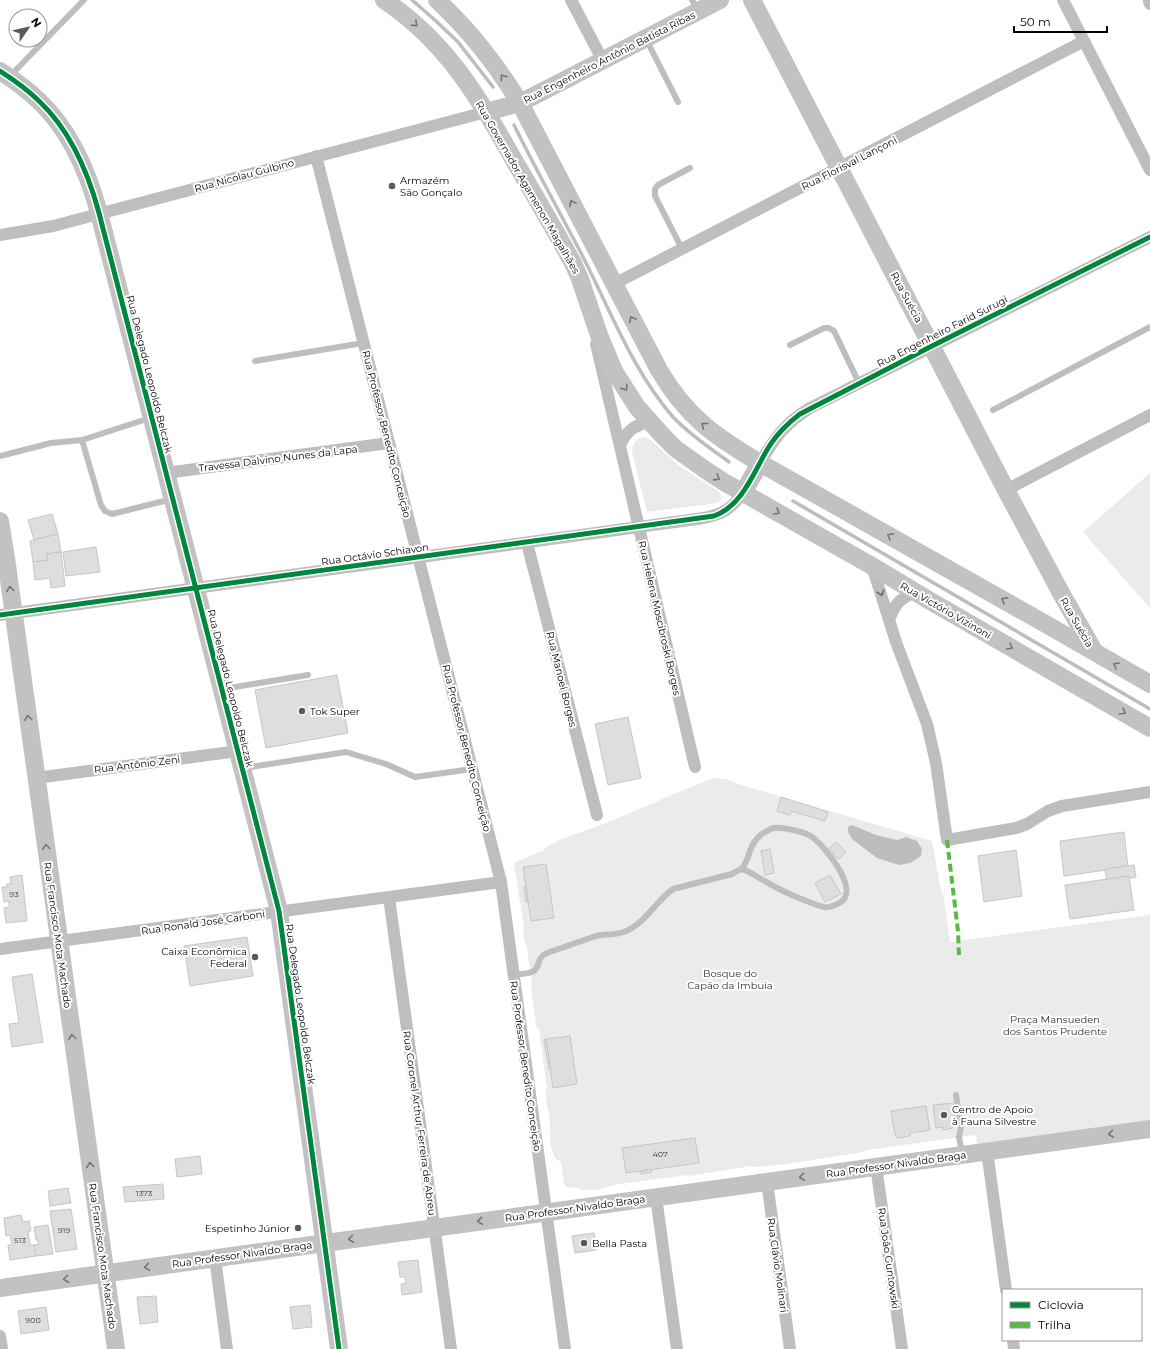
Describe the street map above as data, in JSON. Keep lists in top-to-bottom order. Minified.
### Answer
{"streets":{"street":["Rua Engenheiro Antônio Batista Ribas","Rua Florisval Lançoni","Rua Nicolau Gulbino","Rua Governador Agamenon Magalhães","Rua Suécia","Rua Engenheiro Farid Surugi","Rua Delegado Leopoldo Belczak","Rua Professor Benedito Conceição","Travessa Dalvino Nunes da Lapa","Rua Octávio Schiavon","Rua Victório Vizinoni","Rua Helena Moscibroski Borges","Rua Manoel Borges","Rua Antônio Zeni","Rua Ronald José Carboni","Rua Francisco Mota Machado","Rua Coronel Arthur Ferreira de Abreu","Rua Professor Nivaldo Braga","Rua João Guntowski","Rua Clávio Molinari"]},"crossings":[["Rua Engenheiro Antônio Batista Ribas","Rua Nicolau Gulbino"],["Rua Engenheiro Antônio Batista Ribas","Rua Governador Agamenon Magalhães"],["Rua Florisval Lançoni","Rua Suécia"],["Rua Nicolau Gulbino","Rua Governador Agamenon Magalhães"],["Rua Nicolau Gulbino","Rua Delegado Leopoldo Belczak"],["Rua Nicolau Gulbino","Rua Professor Benedito Conceição"],["Rua Governador Agamenon Magalhães","Rua Octávio Schiavon"],["Rua Governador Agamenon Magalhães","Rua Victório Vizinoni"],["Rua Governador Agamenon Magalhães","Rua Helena Moscibroski Borges"],["Rua Suécia","Rua Engenheiro Farid Surugi"],["Rua Delegado Leopoldo Belczak","Travessa Dalvino Nunes da Lapa"],["Rua Delegado Leopoldo Belczak","Rua Octávio Schiavon"],["Rua Delegado Leopoldo Belczak","Rua Antônio Zeni"],["Rua Delegado Leopoldo Belczak","Rua Ronald José Carboni"],["Rua Delegado Leopoldo Belczak","Rua Professor Nivaldo Braga"],["Rua Professor Benedito Conceição","Travessa Dalvino Nunes da Lapa"],["Rua Professor Benedito Conceição","Rua Octávio Schiavon"],["Rua Professor Benedito Conceição","Rua Ronald José Carboni"],["Rua Professor Benedito Conceição","Rua Professor Nivaldo Braga"],["Rua Octávio Schiavon","Rua Victório Vizinoni"],["Rua Octávio Schiavon","Rua Helena Moscibroski Borges"],["Rua Octávio Schiavon","Rua Manoel Borges"],["Rua Octávio Schiavon","Rua Francisco Mota Machado"],["Rua Antônio Zeni","Rua Francisco Mota Machado"],["Rua Ronald José Carboni","Rua Francisco Mota Machado"],["Rua Ronald José Carboni","Rua Coronel Arthur Ferreira de Abreu"],["Rua Francisco Mota Machado","Rua Professor Nivaldo Braga"],["Rua Coronel Arthur Ferreira de Abreu","Rua Professor Nivaldo Braga"],["Rua Professor Nivaldo Braga","Rua João Guntowski"],["Rua Professor Nivaldo Braga","Rua Clávio Molinari"]],"one_way":["Rua Francisco Mota Machado","Rua Professor Nivaldo Braga"],"parks":["Bosque do Capão da Imbuia","Praça Mansueden dos Santos Prudente"],"places":["Armazém São Gonçalo","Tok Super","Caixa Econômica Federal","Centro de Apoio à Fauna Silvestre","Espetinho Júnior","Bella Pasta"],"house_numbers":["93","407","1373","919","513","900"],"legend":["Ciclovia","Trilha"],"scale_bar":"50 m","north":"top right"}
